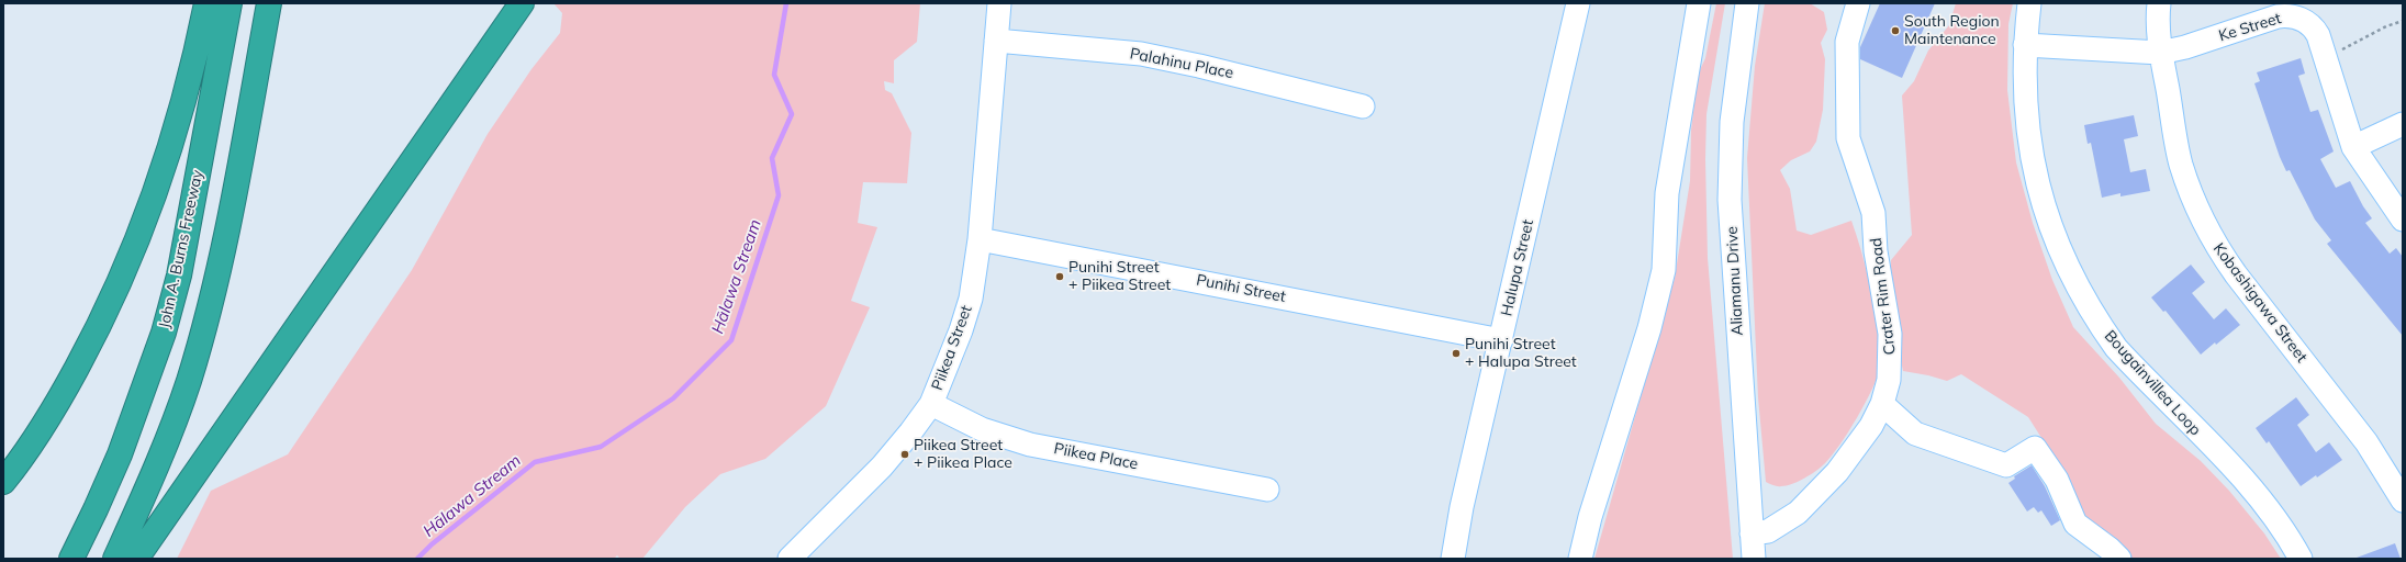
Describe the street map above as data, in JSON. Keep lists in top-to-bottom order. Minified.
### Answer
{"streets":{"highway":["John A. Burns Freeway"],"street":["Ke Street","Palahinu Place","Halupa Street","Aliamanu Drive","Punihi Street","Crater Rim Road","Kobashigawa Street","Piikea Street","Bougainvillea Loop","Piikea Place"]},"crossings":[["Ke Street","Kobashigawa Street"],["Ke Street","Bougainvillea Loop"],["Palahinu Place","Piikea Street"],["Halupa Street","Punihi Street"],["Aliamanu Drive","Crater Rim Road"],["Punihi Street","Piikea Street"],["Piikea Street","Piikea Place"]],"water":["Hālawa Stream"],"places":["South Region Maintenance","Punihi Street + Piikea Street","Punihi Street + Halupa Street","Piikea Street + Piikea Place"]}
